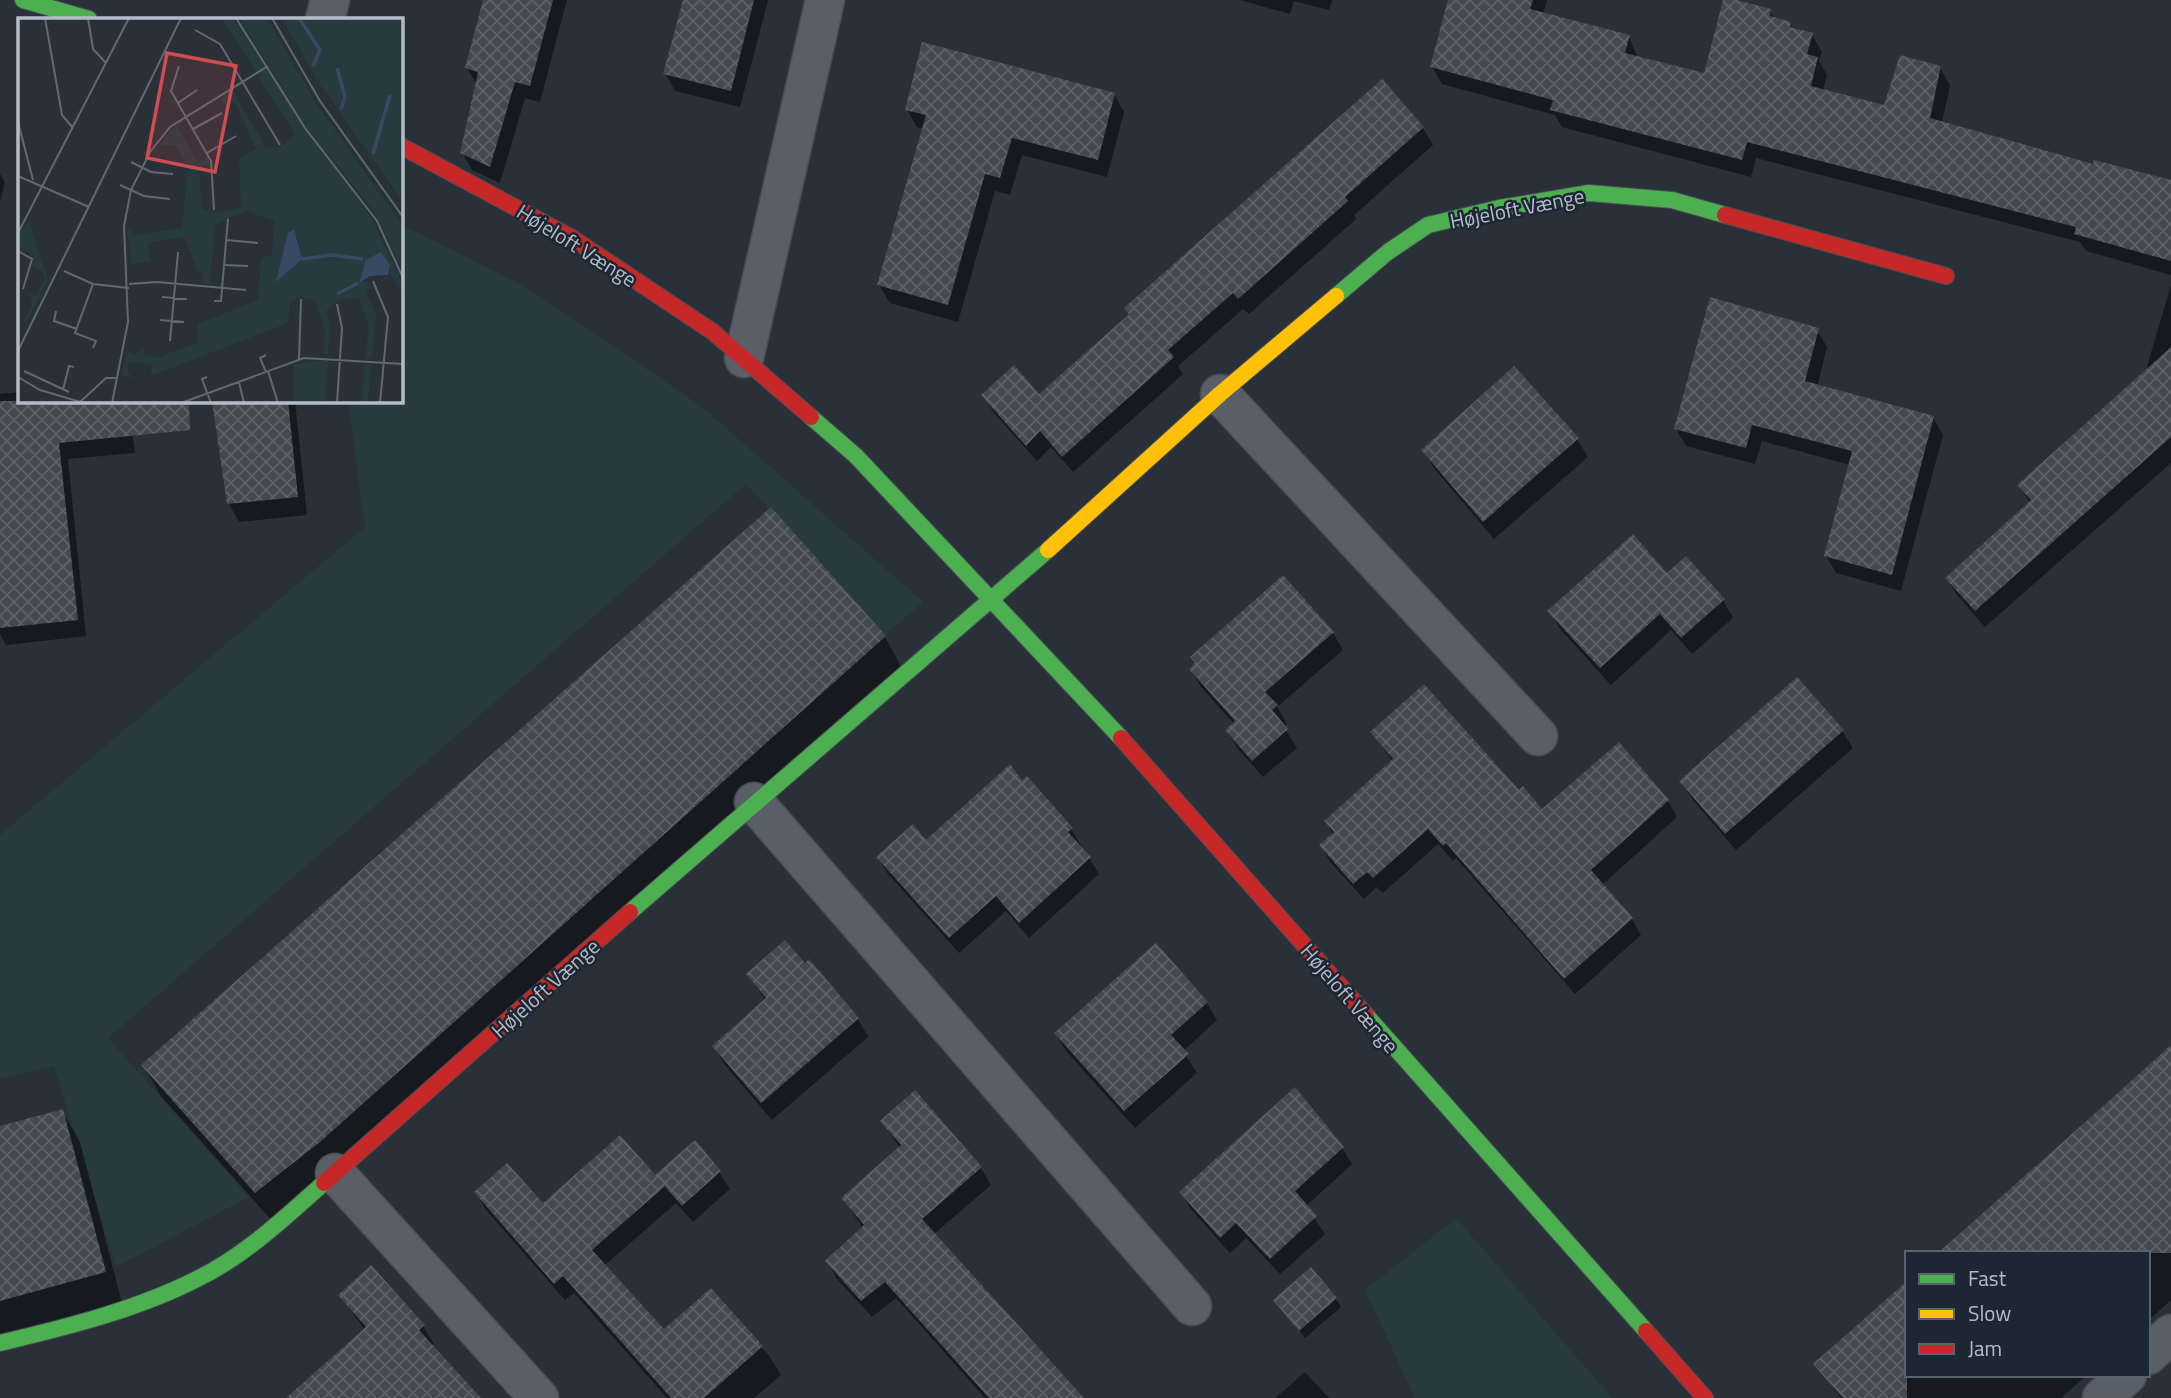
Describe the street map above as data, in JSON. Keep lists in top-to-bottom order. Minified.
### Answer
{"streets":{"street":["Højeloft Vænge"]},"legend":["Fast","Slow","Jam"]}
